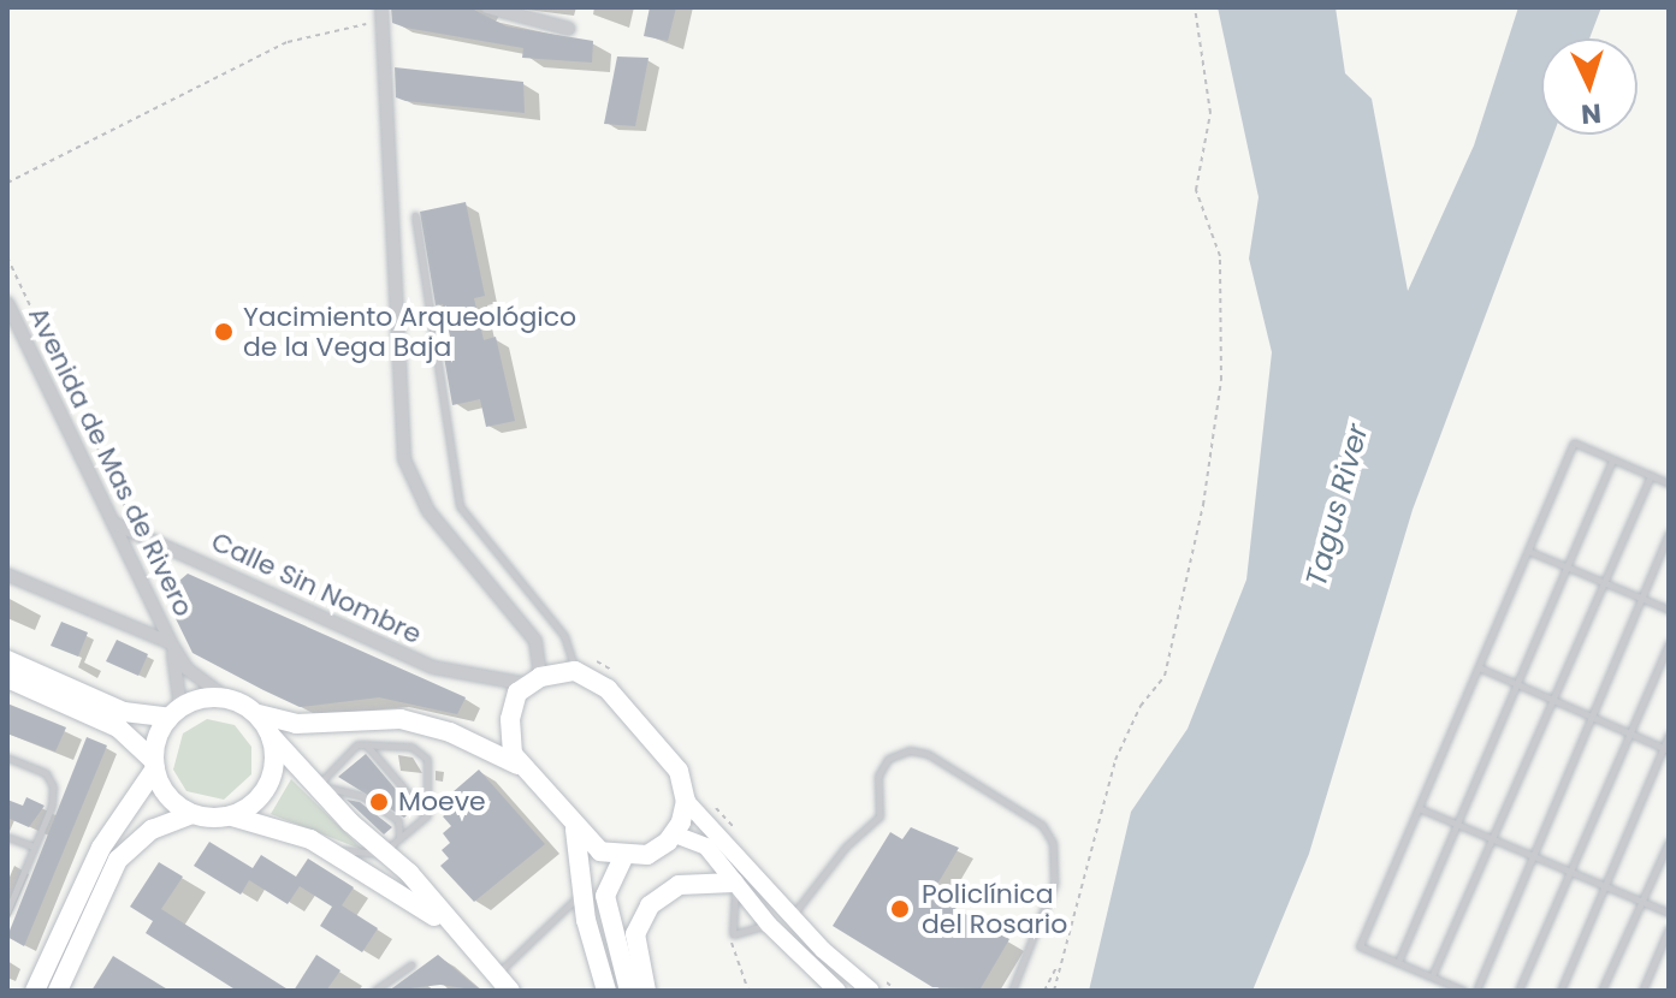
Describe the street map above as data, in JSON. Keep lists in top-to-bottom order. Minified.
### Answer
{"streets":{"street":["Avenida de Mas de Rivero","Calle Sin Nombre"]},"crossings":[["Avenida de Mas de Rivero","Calle Sin Nombre"]],"water":["Tagus River"],"places":["Yacimiento Arqueológico de la Vega Baja","Moeve","Policlínica del Rosario"],"north":"bottom"}
